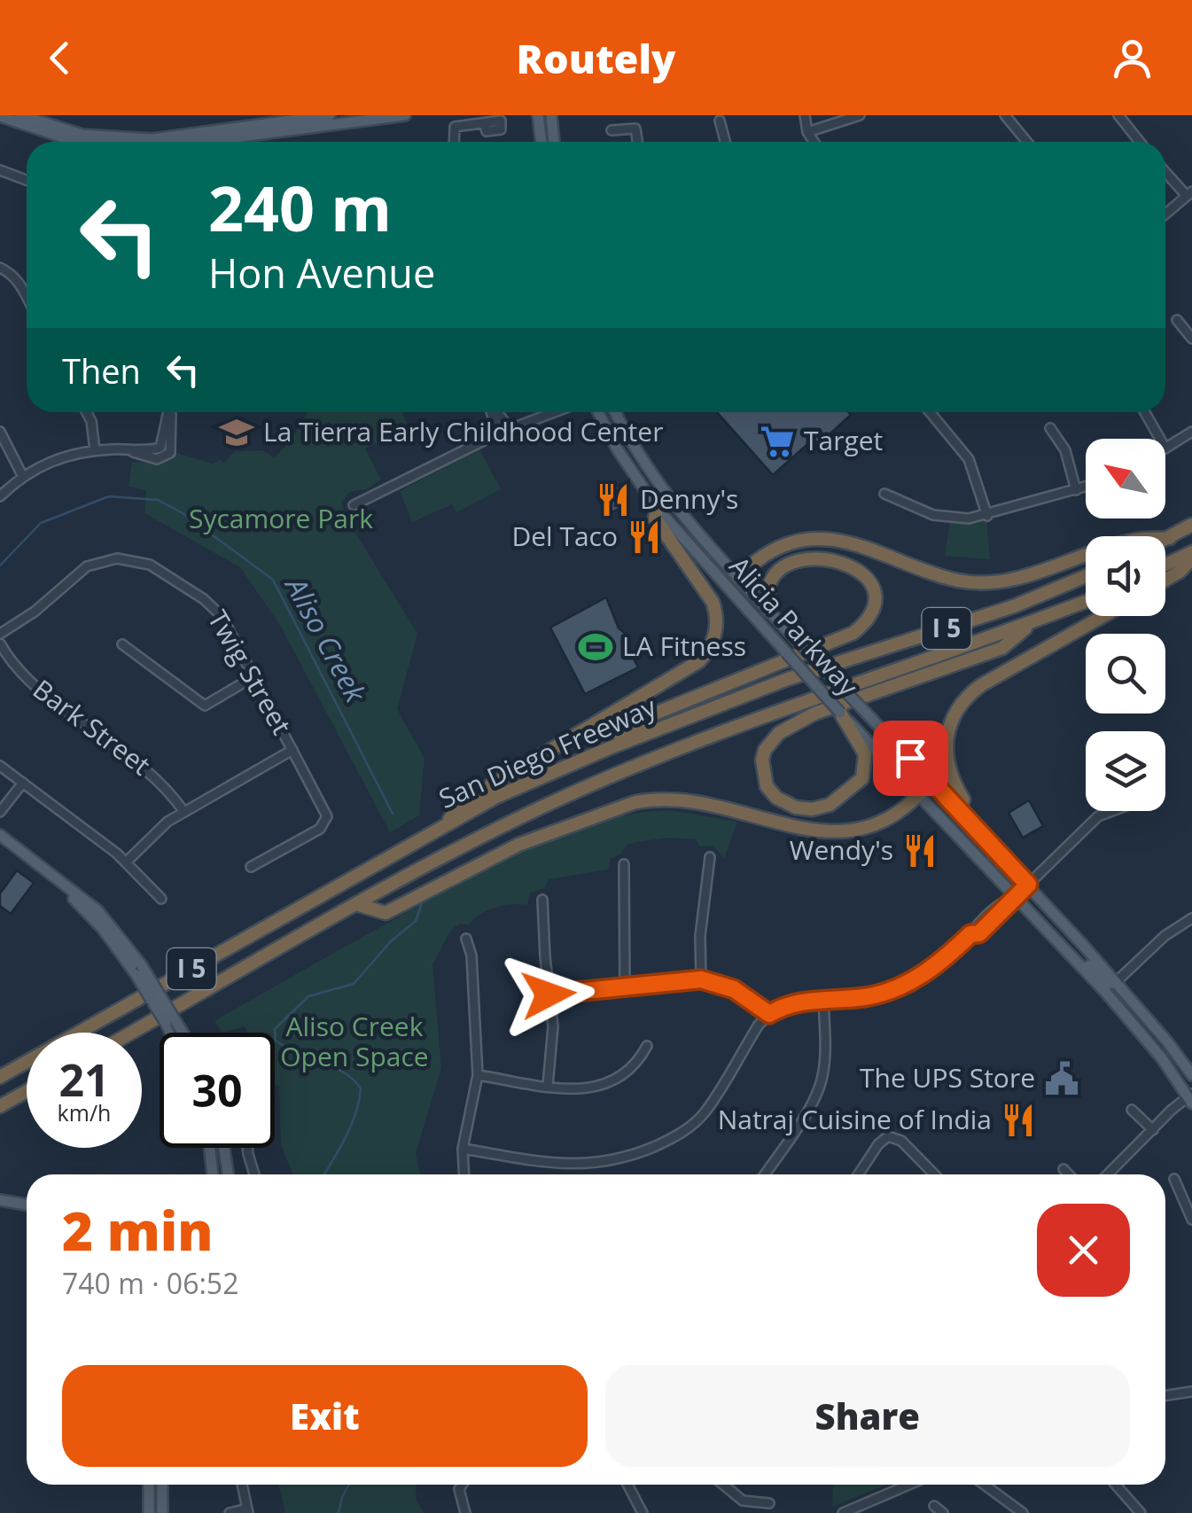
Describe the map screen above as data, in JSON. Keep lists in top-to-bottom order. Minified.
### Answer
{"streets":{"highway":["I 5","San Diego Freeway"],"main road":["Alicia Parkway"],"street":["Twig Street","Bark Street"]},"water":["Aliso Creek"],"parks":["Sycamore Park","Aliso Creek Open Space"],"places":{"school or university":["La Tierra Early Childhood Center"],"supermarket":["Target"],"restaurant":["Denny's","Del Taco","Wendy's","Natraj Cuisine of India"],"sports":["LA Fitness"],"public building":["The UPS Store"]},"north":"top left","page":{"header":"Routely","turn":["240 m","Hon Avenue"],"then":"Then","speed":"21 km/h","limit":"30","heading":["2 min","740 m · 06:52"],"buttons":["Exit","Share"]}}
